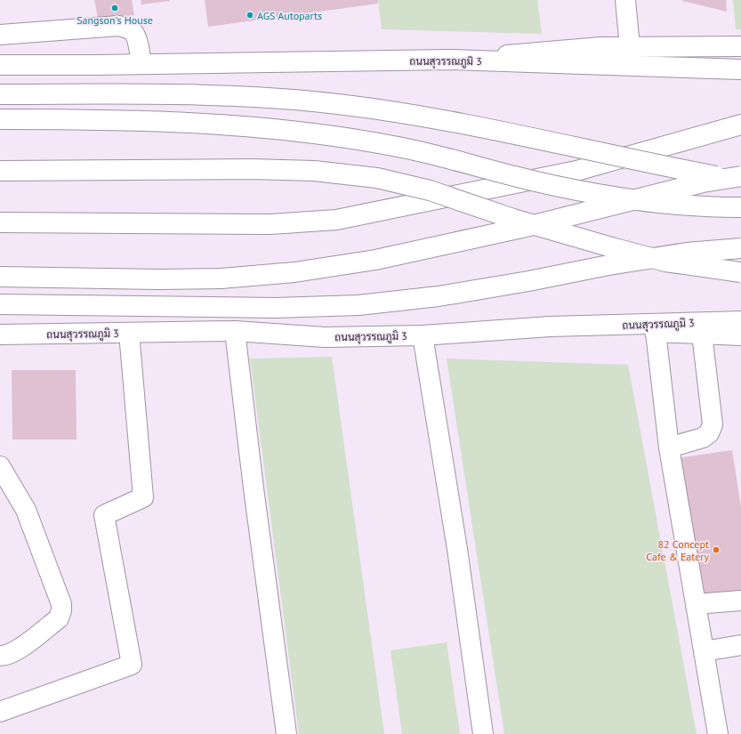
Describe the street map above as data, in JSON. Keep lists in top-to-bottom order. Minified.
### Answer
{"streets":{"main road":["ถนนสุวรรณภูมิ 3"]},"places":["Sangson's House","AGS Autoparts","82 Concept Cafe & Eatery"]}
